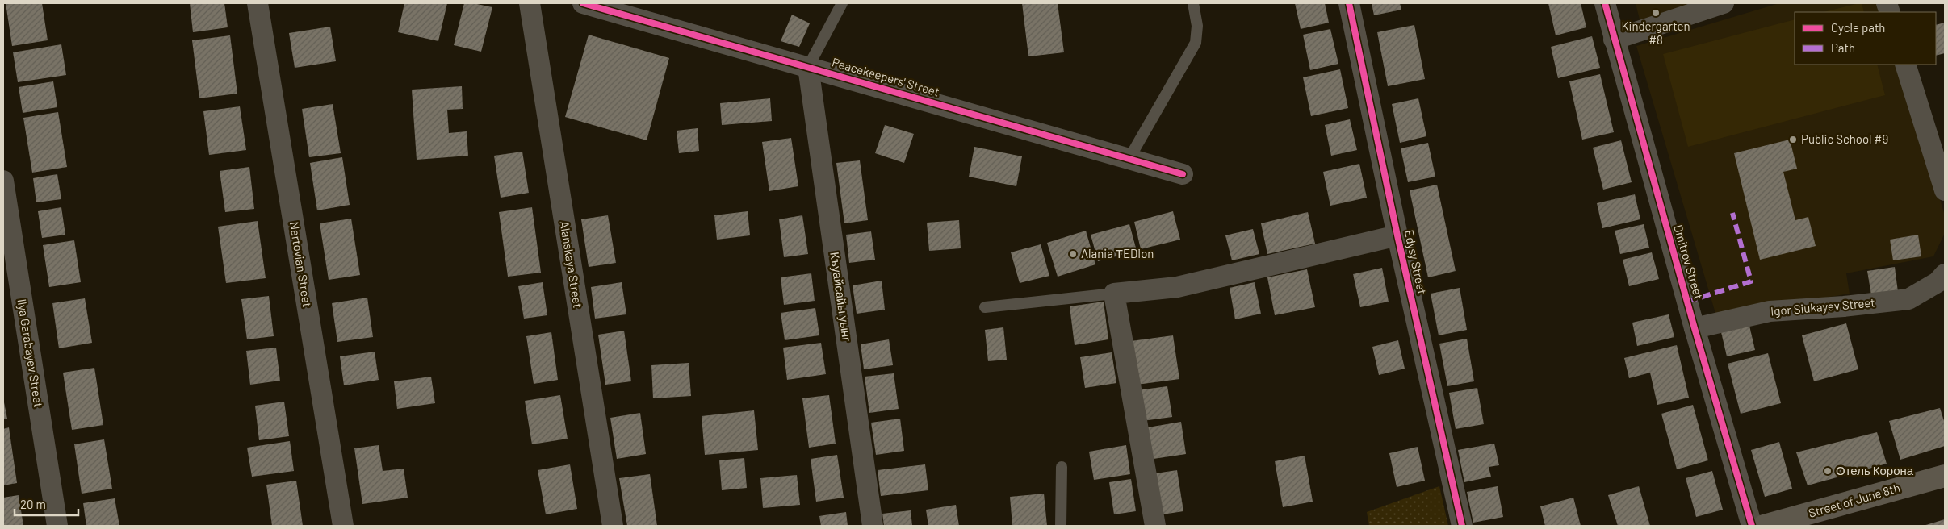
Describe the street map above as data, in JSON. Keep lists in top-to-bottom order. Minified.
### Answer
{"streets":{"highway":["Street of June 8th"],"street":["Peacekeepers' Street","Edysy Street","Dmitrov Street","Nartovian Street","Alanskaya Street","Къуайсайы уынг","Igor Siukayev Street","Ilya Garabayev Street"]},"crossings":[["Peacekeepers' Street","Къуайсайы уынг"],["Dmitrov Street","Igor Siukayev Street"]],"places":["Kindergarten #8","Public School #9","Alania ТEDIon","Отель Корона"],"legend":["Cycle path","Path"],"scale_bar":"20 m"}
